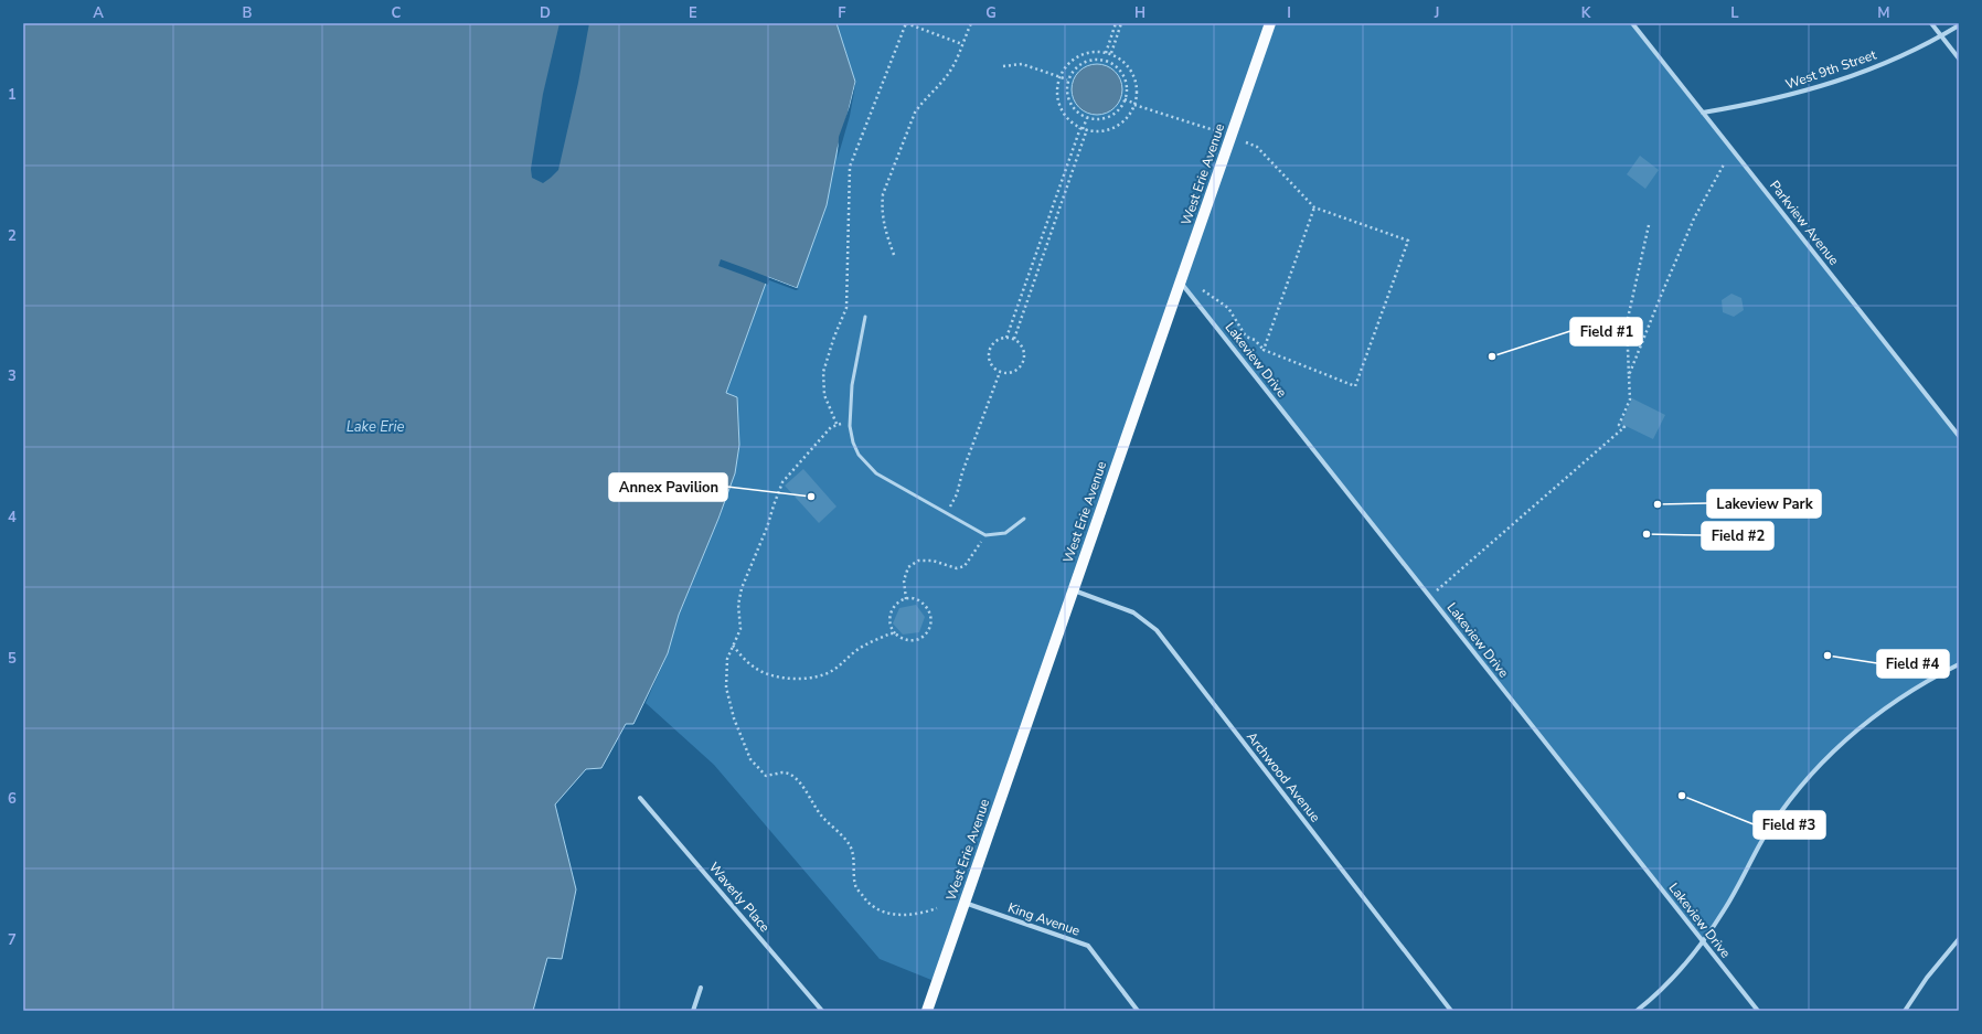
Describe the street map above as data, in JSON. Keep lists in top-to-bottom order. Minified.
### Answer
{"streets":{"main road":["West Erie Avenue"],"street":["West 9th Street","Parkview Avenue","Lakeview Drive","Archwood Avenue","Waverly Place","King Avenue"]},"crossings":[["West 9th Street","Parkview Avenue"],["West Erie Avenue","Lakeview Drive"],["West Erie Avenue","Archwood Avenue"],["West Erie Avenue","King Avenue"]],"water":["Lake Erie"],"places":["Field #1","Annex Pavilion","Lakeview Park","Field #2","Field #4","Field #3"],"grid":{"columns":["A","B","C","D","E","F","G","H","I","J","K","L","M"],"rows":["1","2","3","4","5","6","7"]}}
